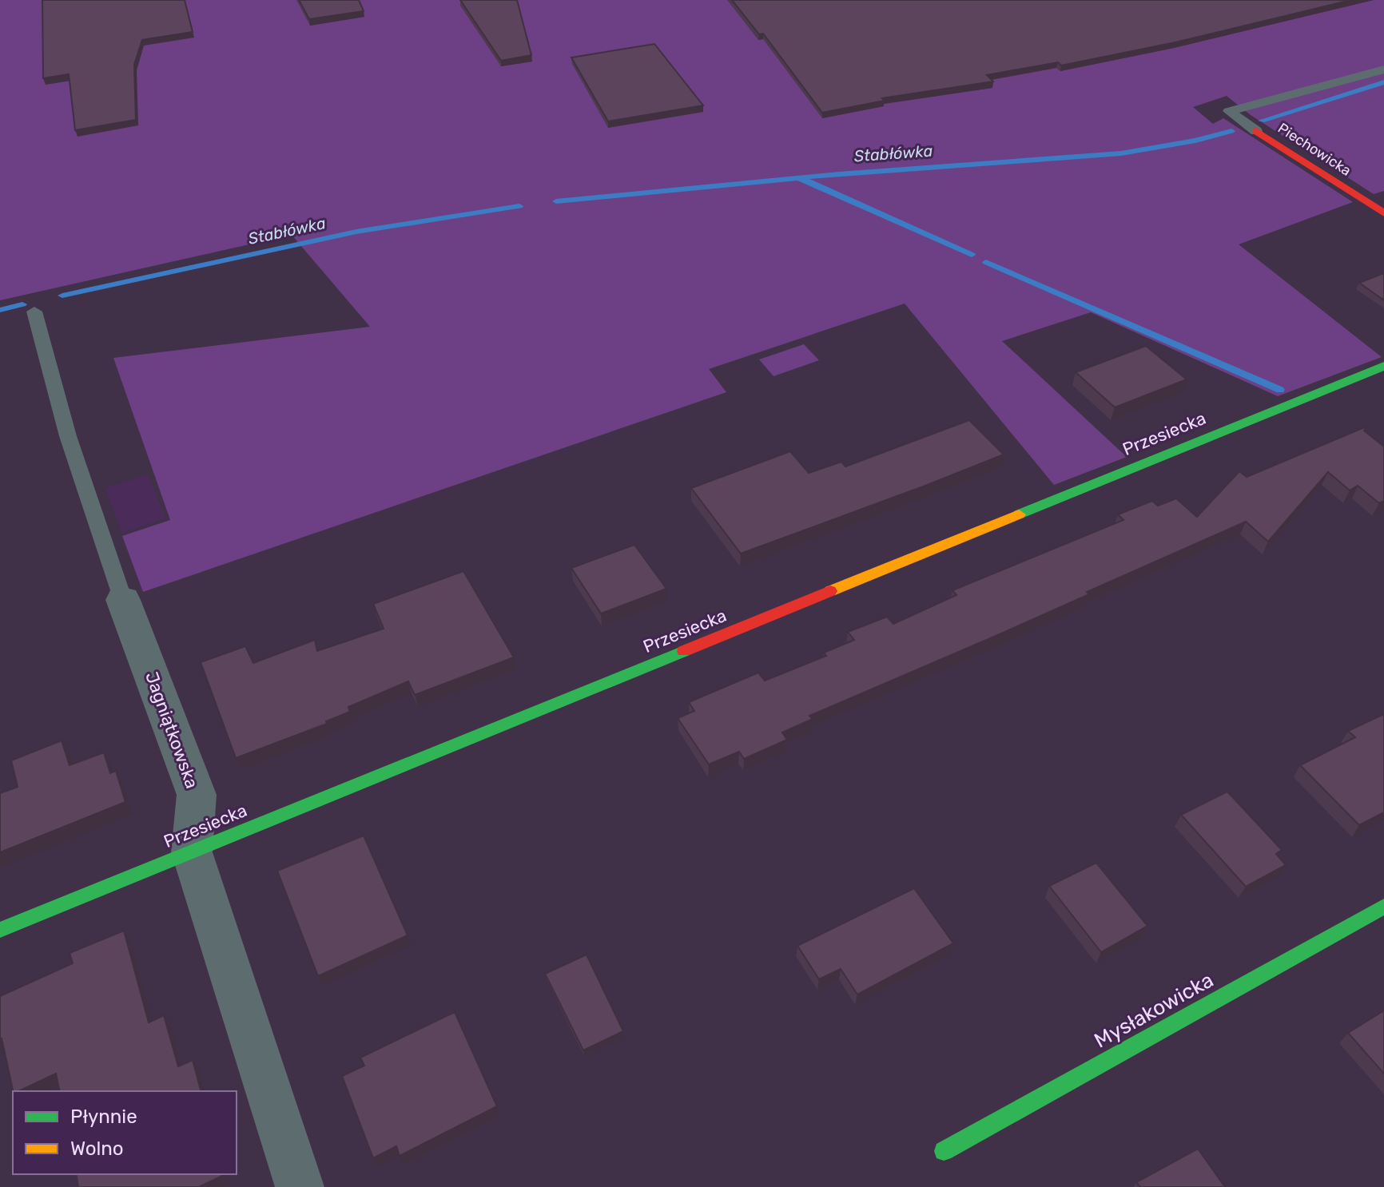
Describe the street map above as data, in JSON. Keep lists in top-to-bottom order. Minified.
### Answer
{"streets":{"street":["Piechowicka","Przesiecka","Jagniątkowska","Mysłakowicka"]},"crossings":[["Przesiecka","Jagniątkowska"]],"water":["Stabłówka"],"legend":["Płynnie","Wolno"]}
